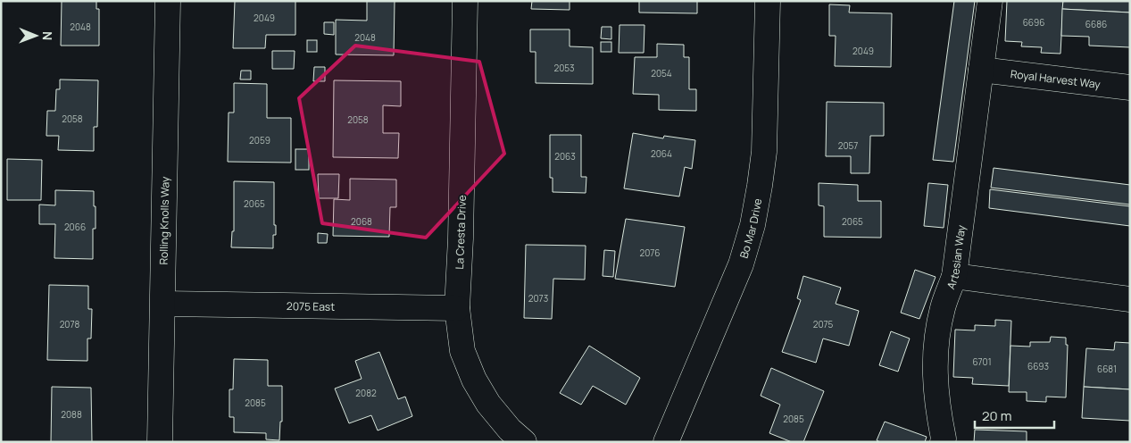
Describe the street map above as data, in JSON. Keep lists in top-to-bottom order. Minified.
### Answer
{"streets":{"street":["Royal Harvest Way","Rolling Knolls Way","Bo Mar Drive","La Cresta Drive","Artesian Way","2075 East"]},"crossings":[["Royal Harvest Way","Artesian Way"],["Rolling Knolls Way","2075 East"],["La Cresta Drive","2075 East"]],"house_numbers":["2049","6696","6686","2048","2048","2049","2053","2054","2058","2058","2059","2057","2064","2063","2065","2068","2065","2066","2076","2073","2078","2075","6701","6693","6681","2082","2085","2088","2085"],"scale_bar":"20 m","north":"right"}
